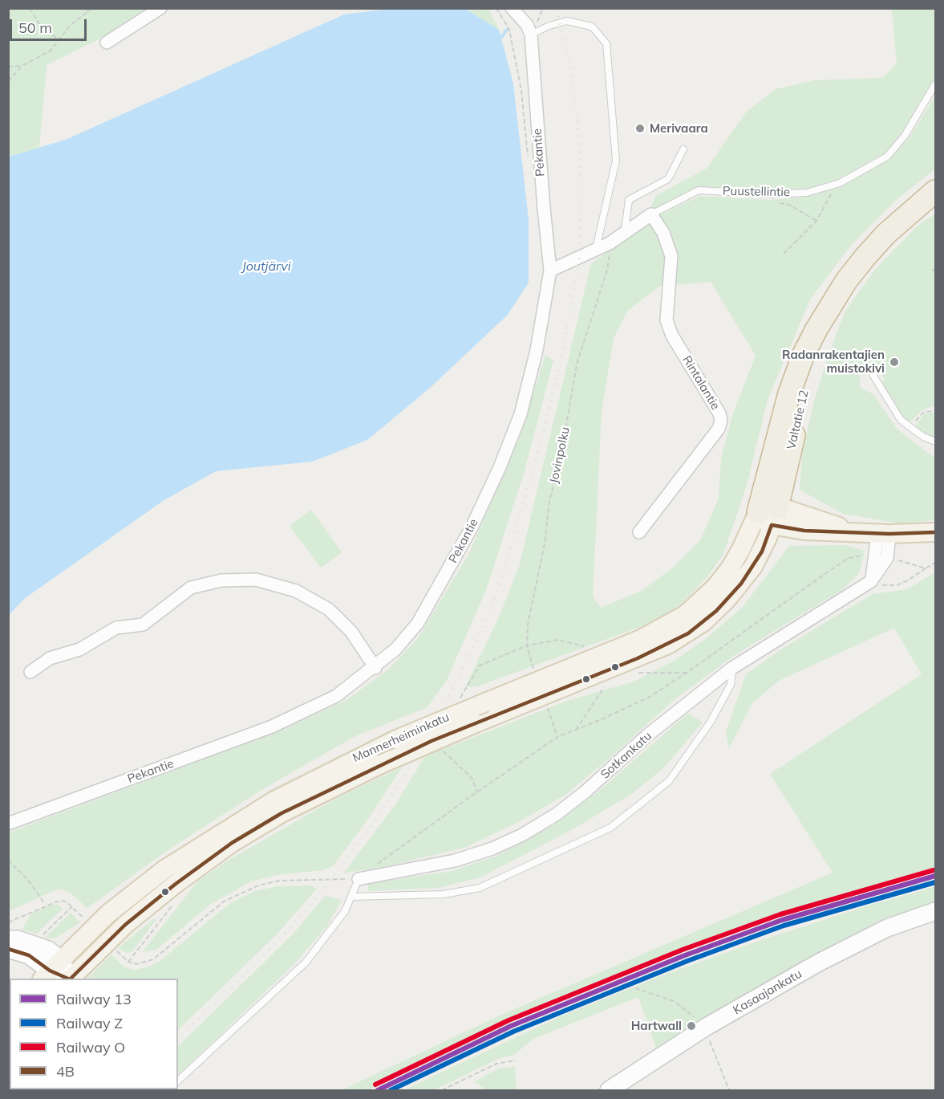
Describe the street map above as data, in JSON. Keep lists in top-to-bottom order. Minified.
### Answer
{"streets":{"highway":["Valtatie 12"],"main road":["Mannerheiminkatu"],"street":["Pekantie","Puustellintie","Rintalantie","Sotkankatu","Kasaajankatu"],"path":["Jovinpolku"]},"crossings":[["Pekantie","Puustellintie"],["Puustellintie","Rintalantie"],["Puustellintie","Jovinpolku"],["Valtatie 12","Mannerheiminkatu"]],"water":["Joutjärvi"],"places":["Merivaara","Radanrakentajien muistokivi","Hartwall"],"lines":["transit line 4B","rail line O","rail line 13","rail line Z"],"legend":["Railway 13","Railway Z","Railway O","4B"],"scale_bar":"50 m"}
